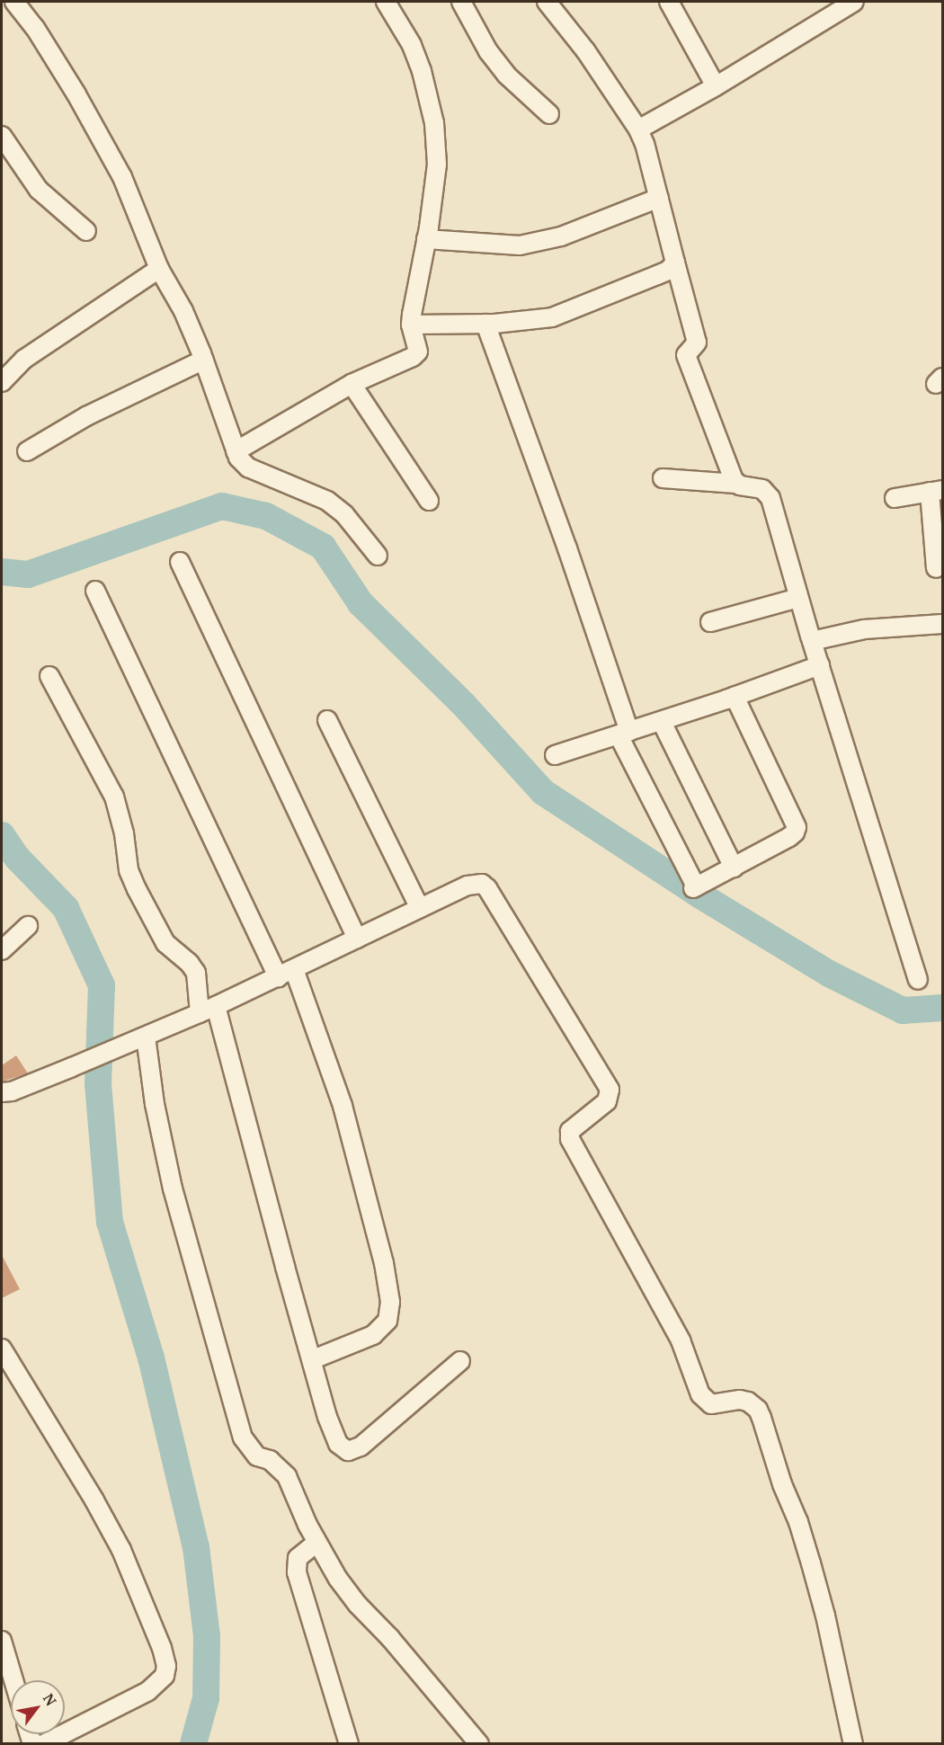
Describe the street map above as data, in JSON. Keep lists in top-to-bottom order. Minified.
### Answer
{"north":"top right"}
